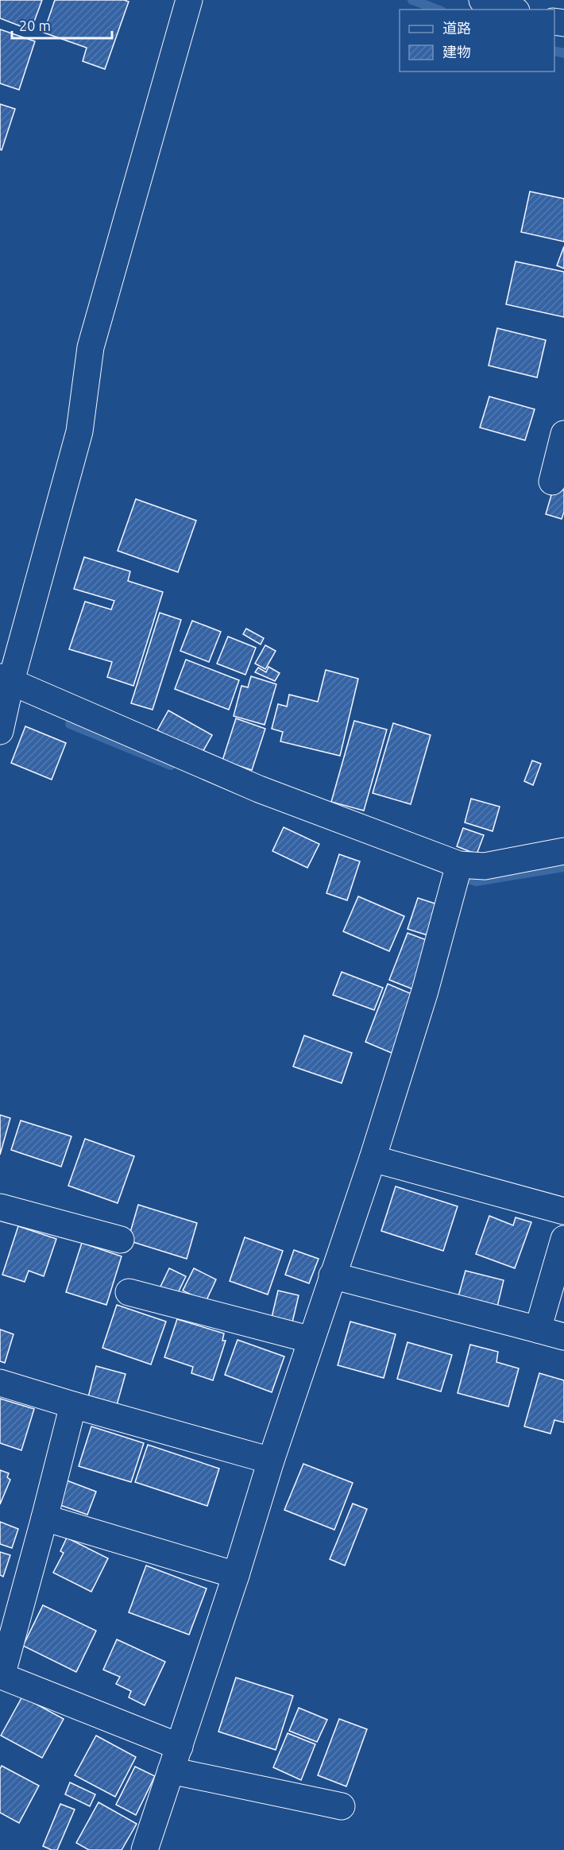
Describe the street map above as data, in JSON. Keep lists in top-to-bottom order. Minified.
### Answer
{"legend":["道路","建物"],"scale_bar":"20 m"}
